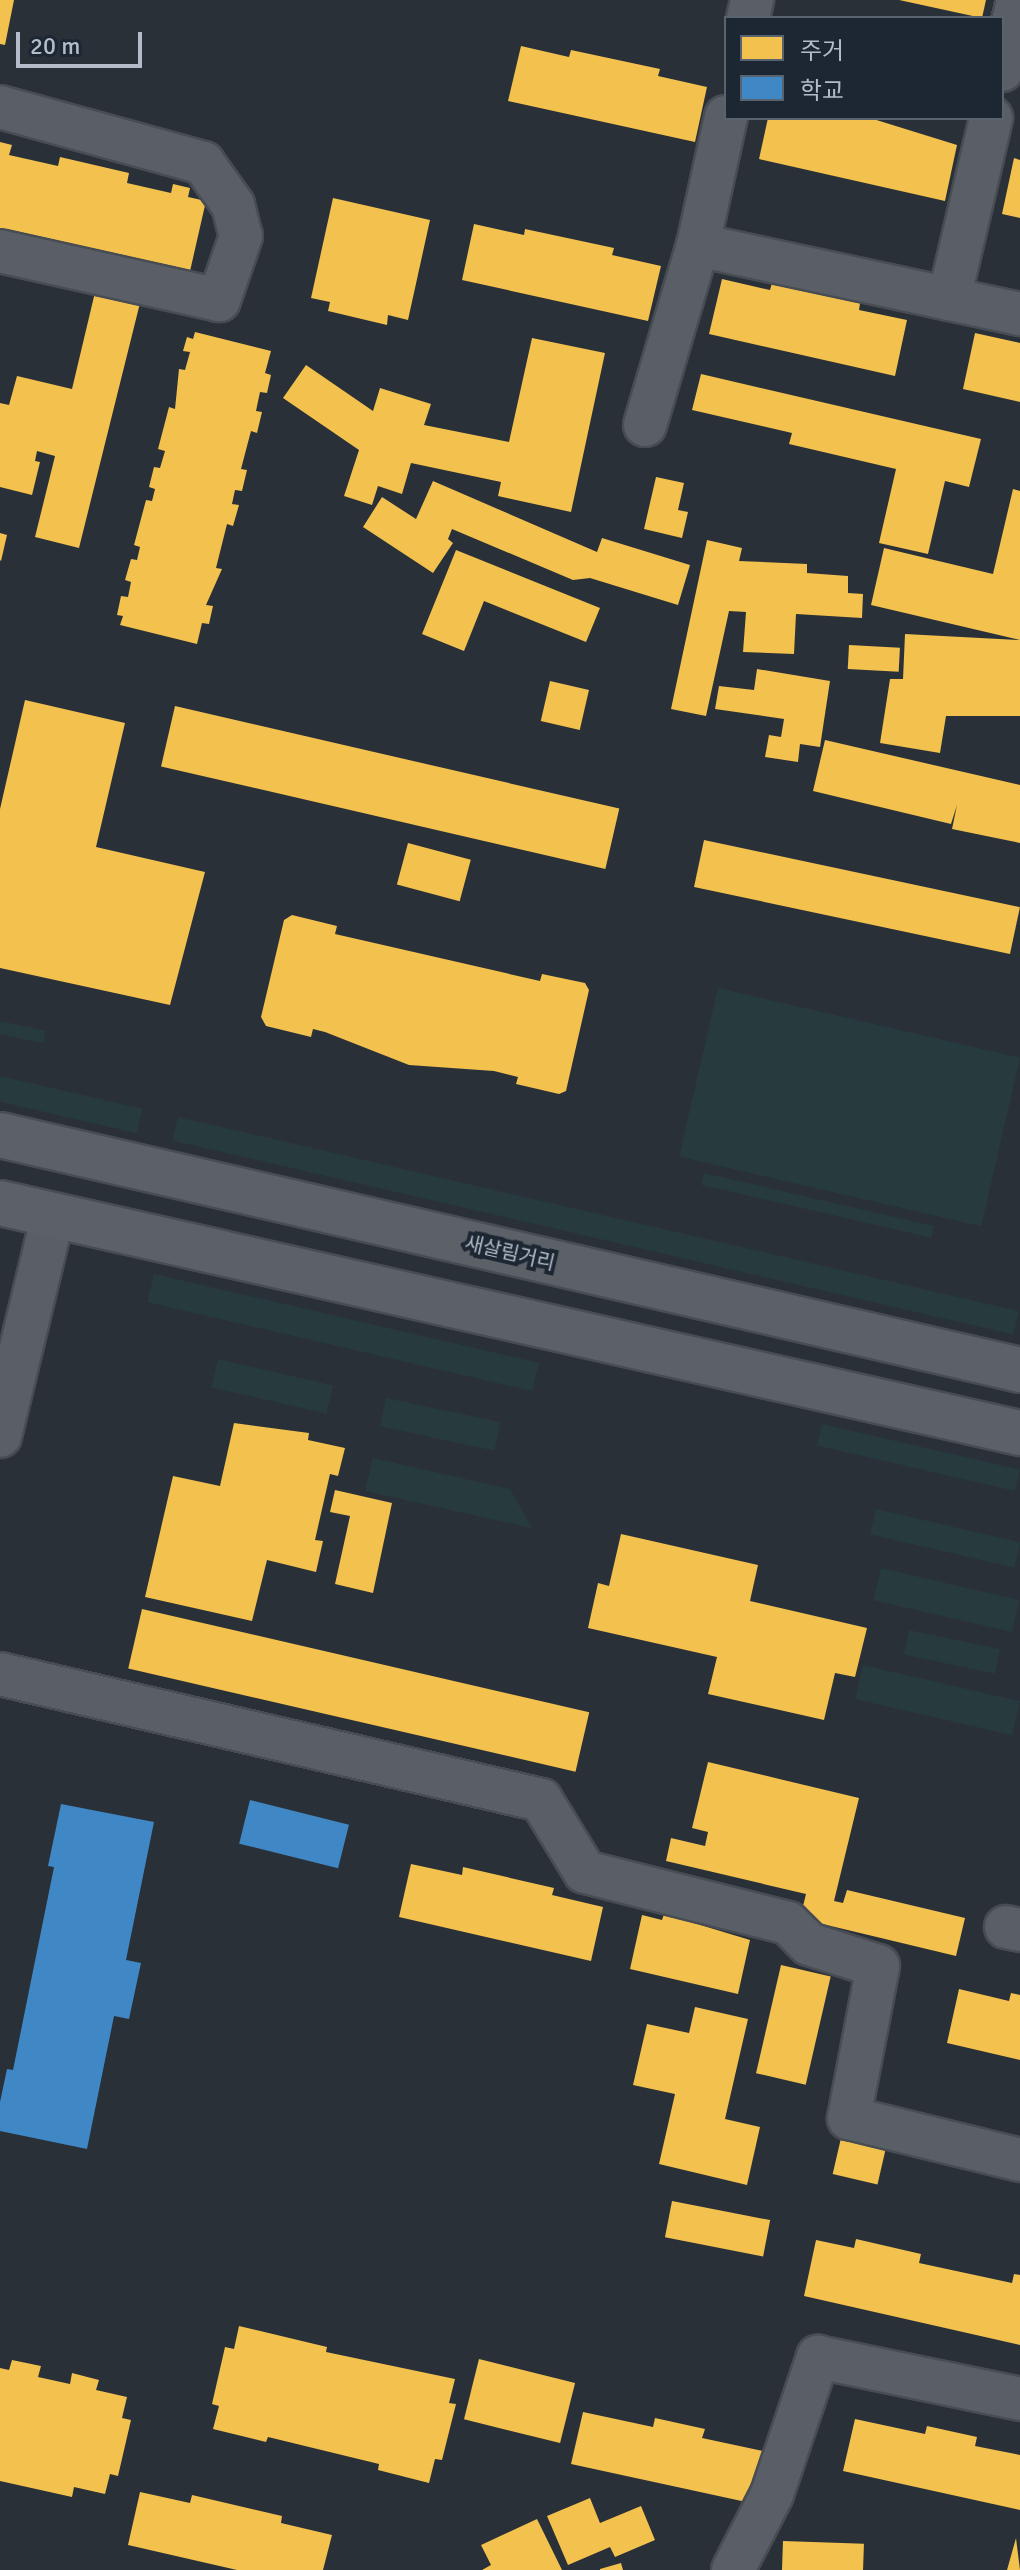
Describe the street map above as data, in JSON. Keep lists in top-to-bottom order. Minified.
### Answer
{"streets":{"main road":["새살림거리"]},"legend":["주거","학교"],"scale_bar":"20 m"}
